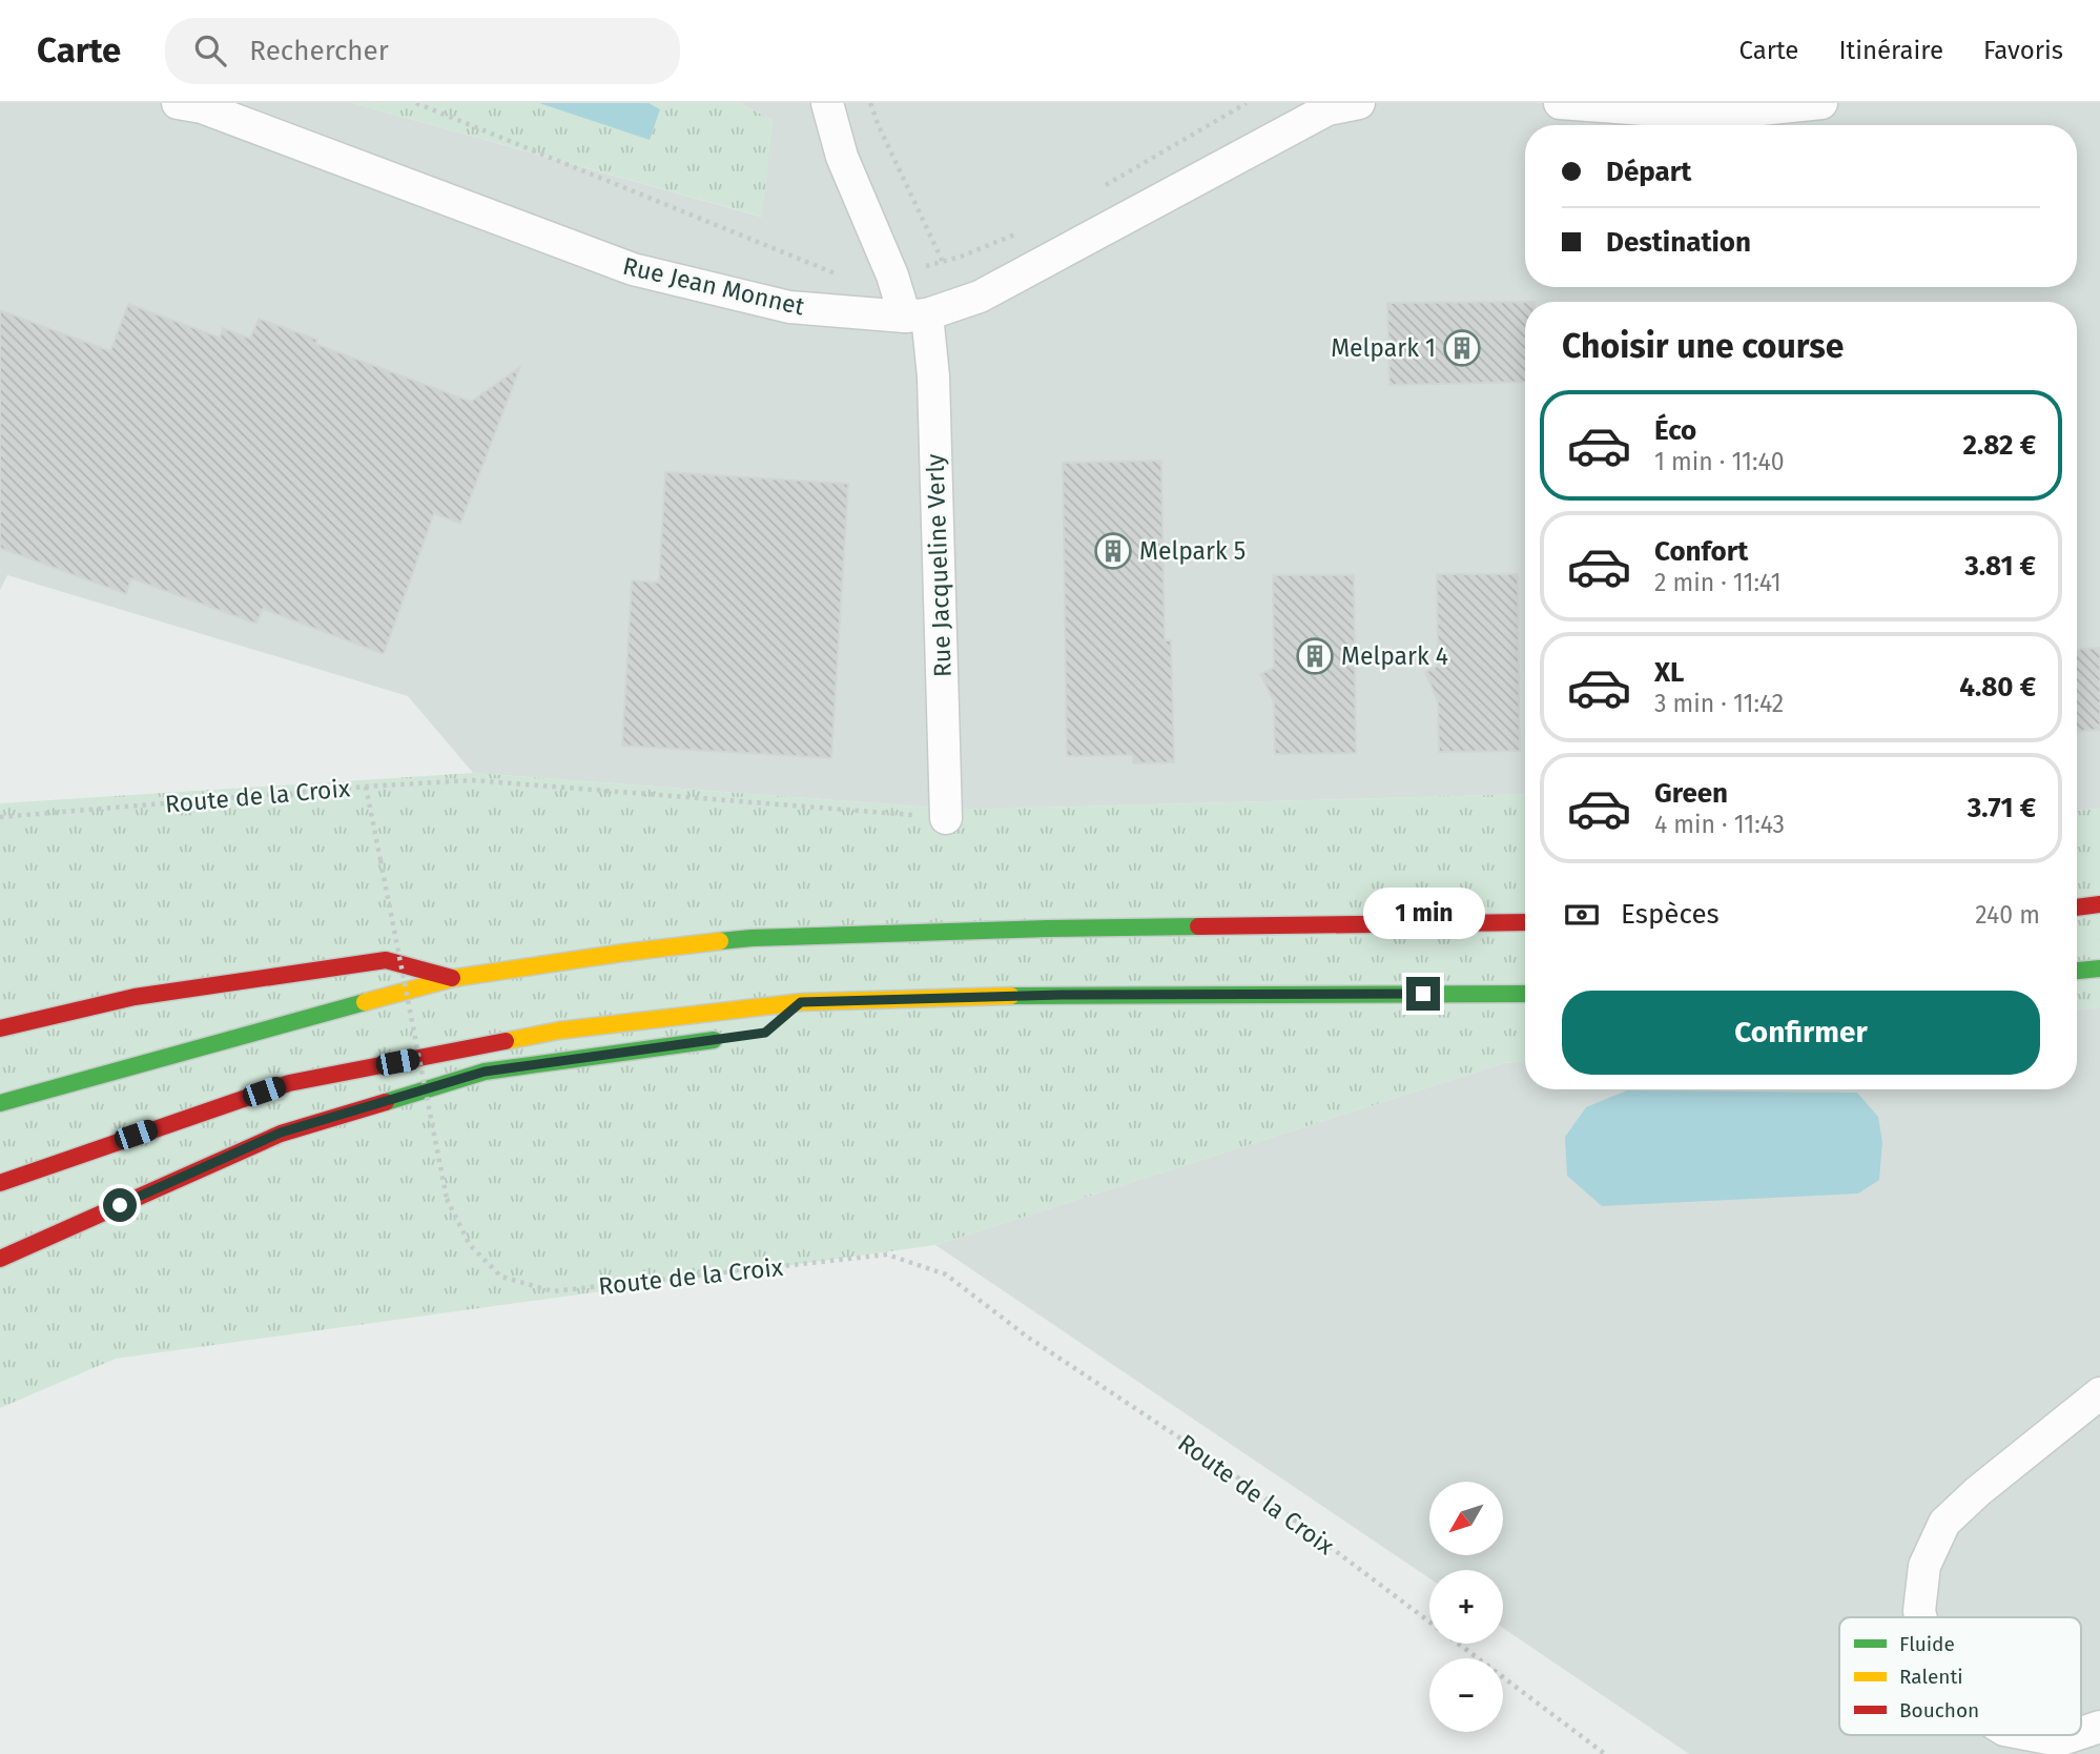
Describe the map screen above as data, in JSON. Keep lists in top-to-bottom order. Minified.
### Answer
{"streets":{"street":["Rue Jean Monnet","Rue Jacqueline Verly"],"path":["Route de la Croix"]},"crossings":[["Rue Jean Monnet","Rue Jacqueline Verly"]],"places":{"building":["Melpark 1","Melpark 5","Melpark 4"]},"legend":["Fluide","Ralenti","Bouchon"],"north":"bottom left","page":{"header":"Carte","search":"Rechercher","nav":["Carte","Itinéraire","Favoris"],"banner":["Départ","Destination"],"heading":"Choisir une course","list":[{"name":"Éco","note":"1 min · 11:40","value":"2.82 €"},{"name":"Confort","note":"2 min · 11:41","value":"3.81 €"},{"name":"XL","note":"3 min · 11:42","value":"4.80 €"},{"name":"Green","note":"4 min · 11:43","value":"3.71 €"}],"pay":["Espèces","240 m"],"bubble":"1 min","buttons":"Confirmer","map_buttons":["+","−"]}}
